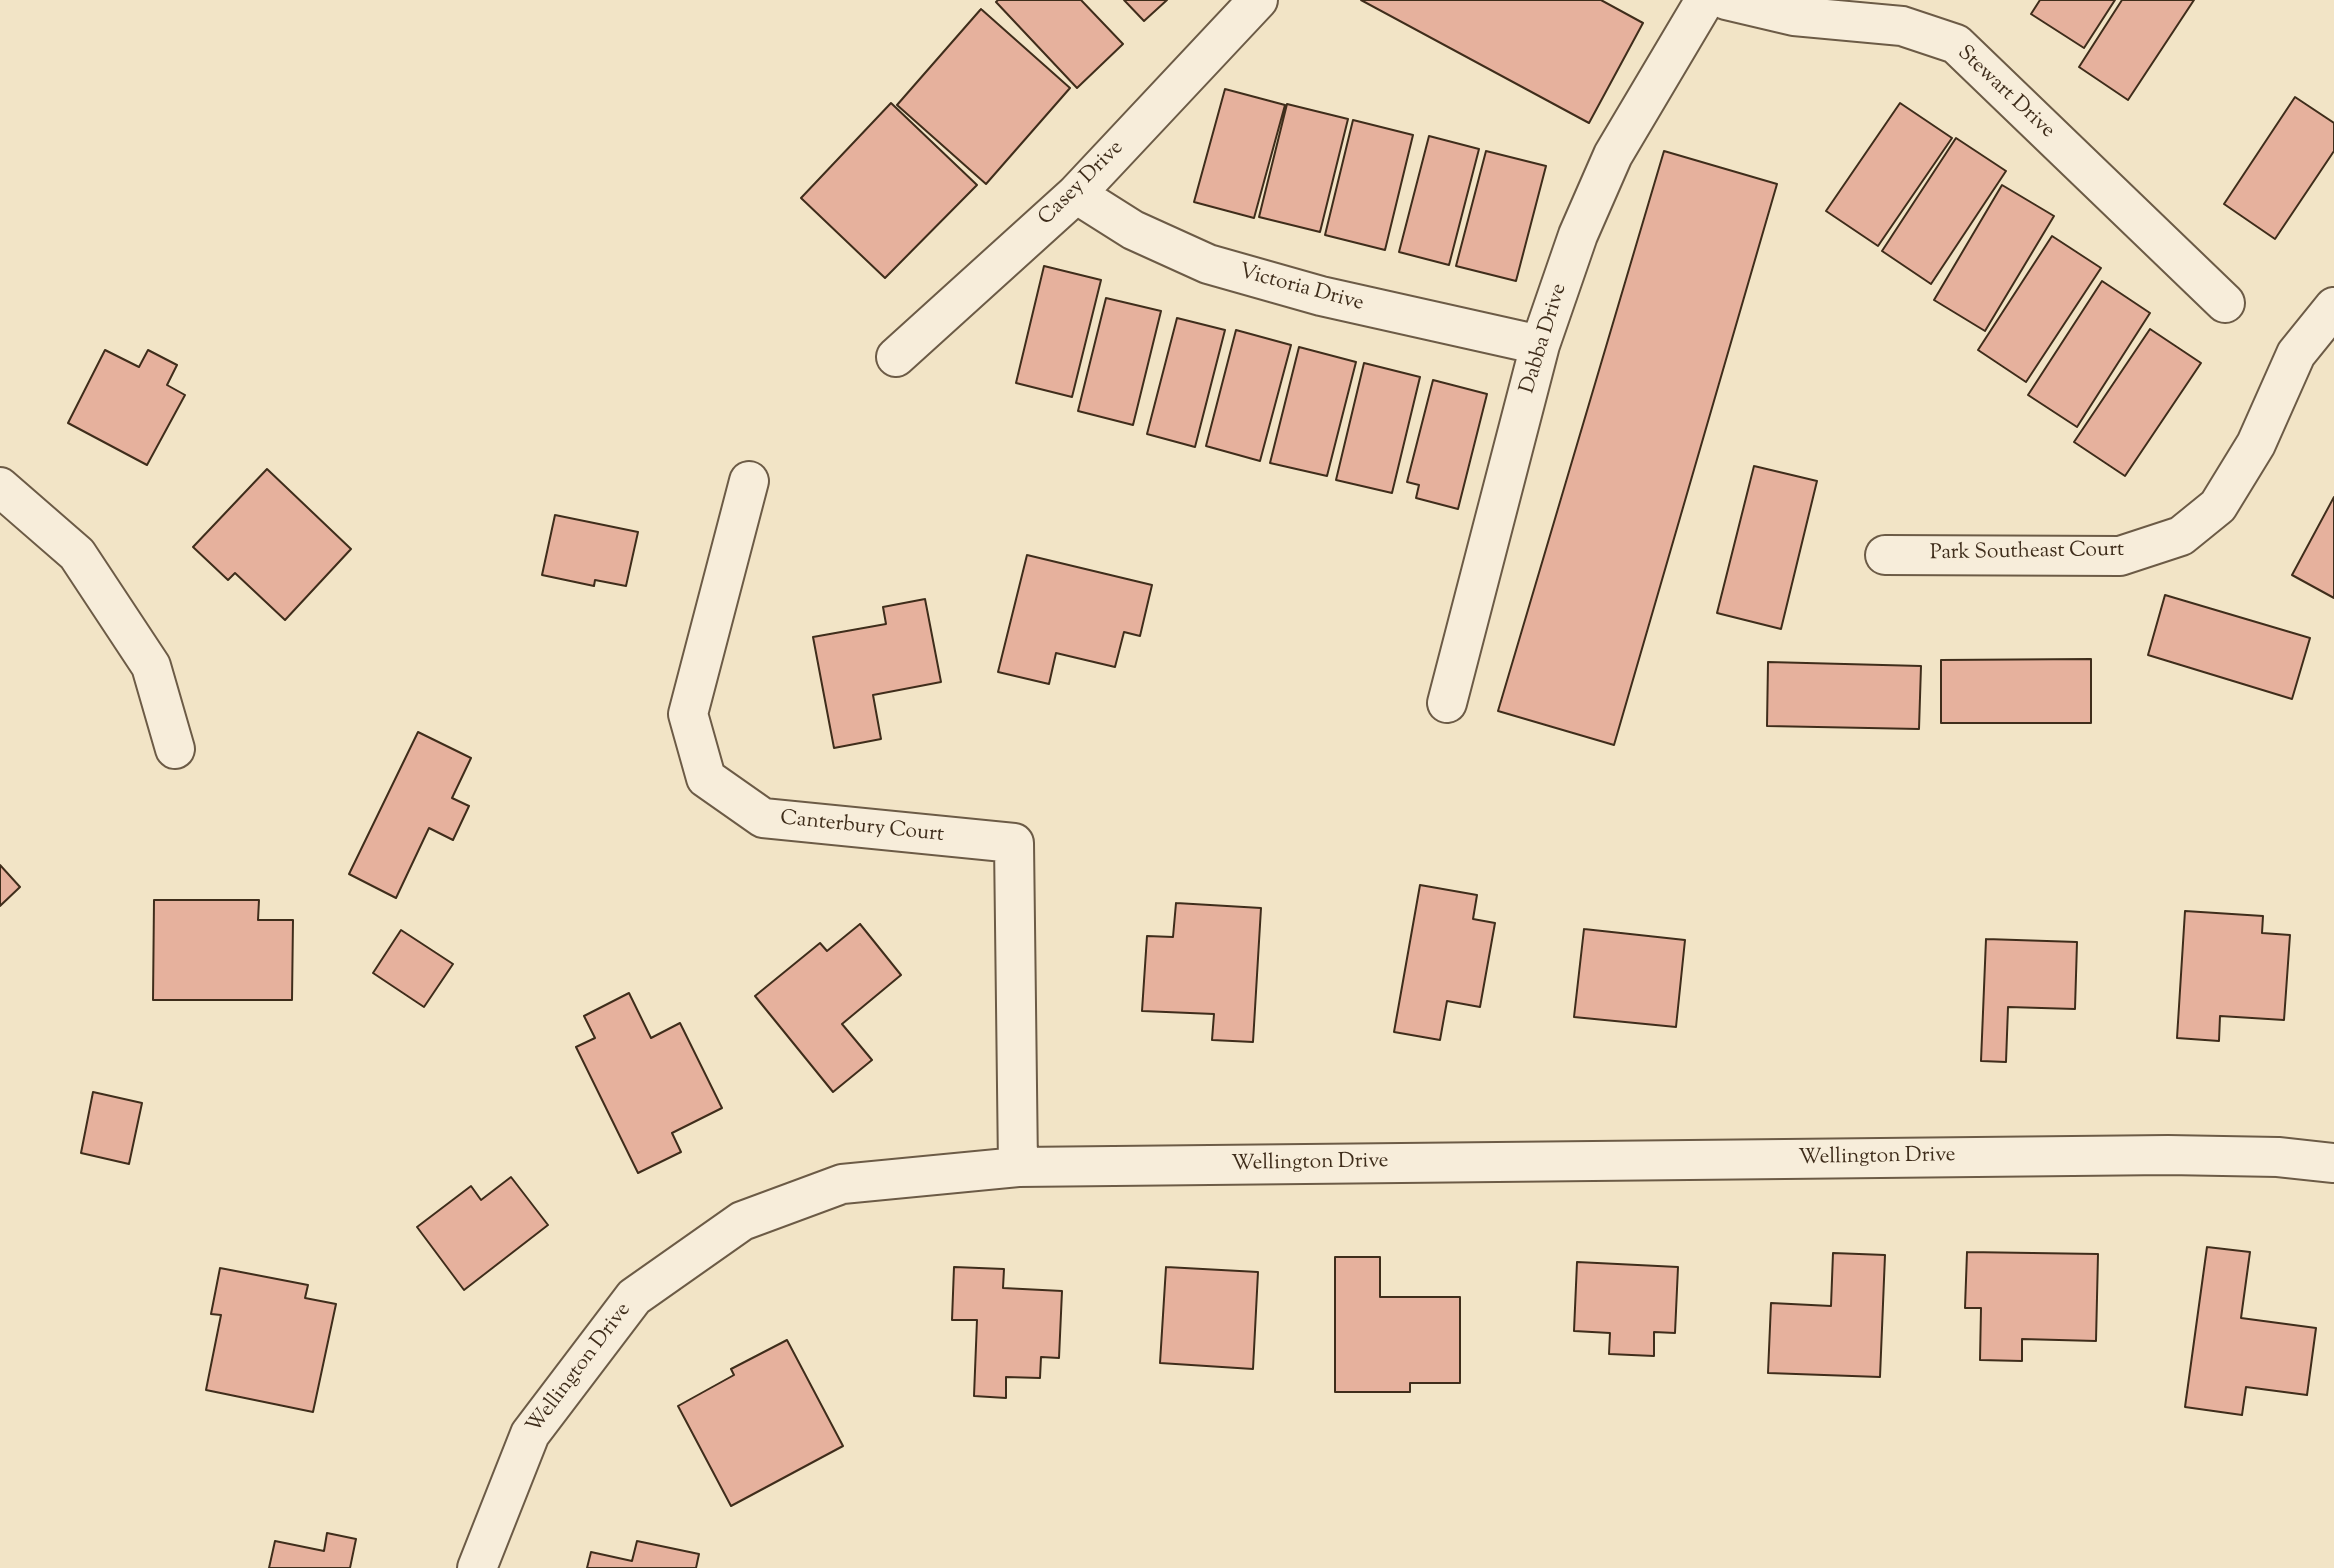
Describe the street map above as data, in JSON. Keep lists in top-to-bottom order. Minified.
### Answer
{"streets":{"street":["Stewart Drive","Casey Drive","Victoria Drive","Dabba Drive","Park Southeast Court","Canterbury Court","Wellington Drive"]},"crossings":[["Casey Drive","Victoria Drive"],["Victoria Drive","Dabba Drive"],["Canterbury Court","Wellington Drive"]]}
